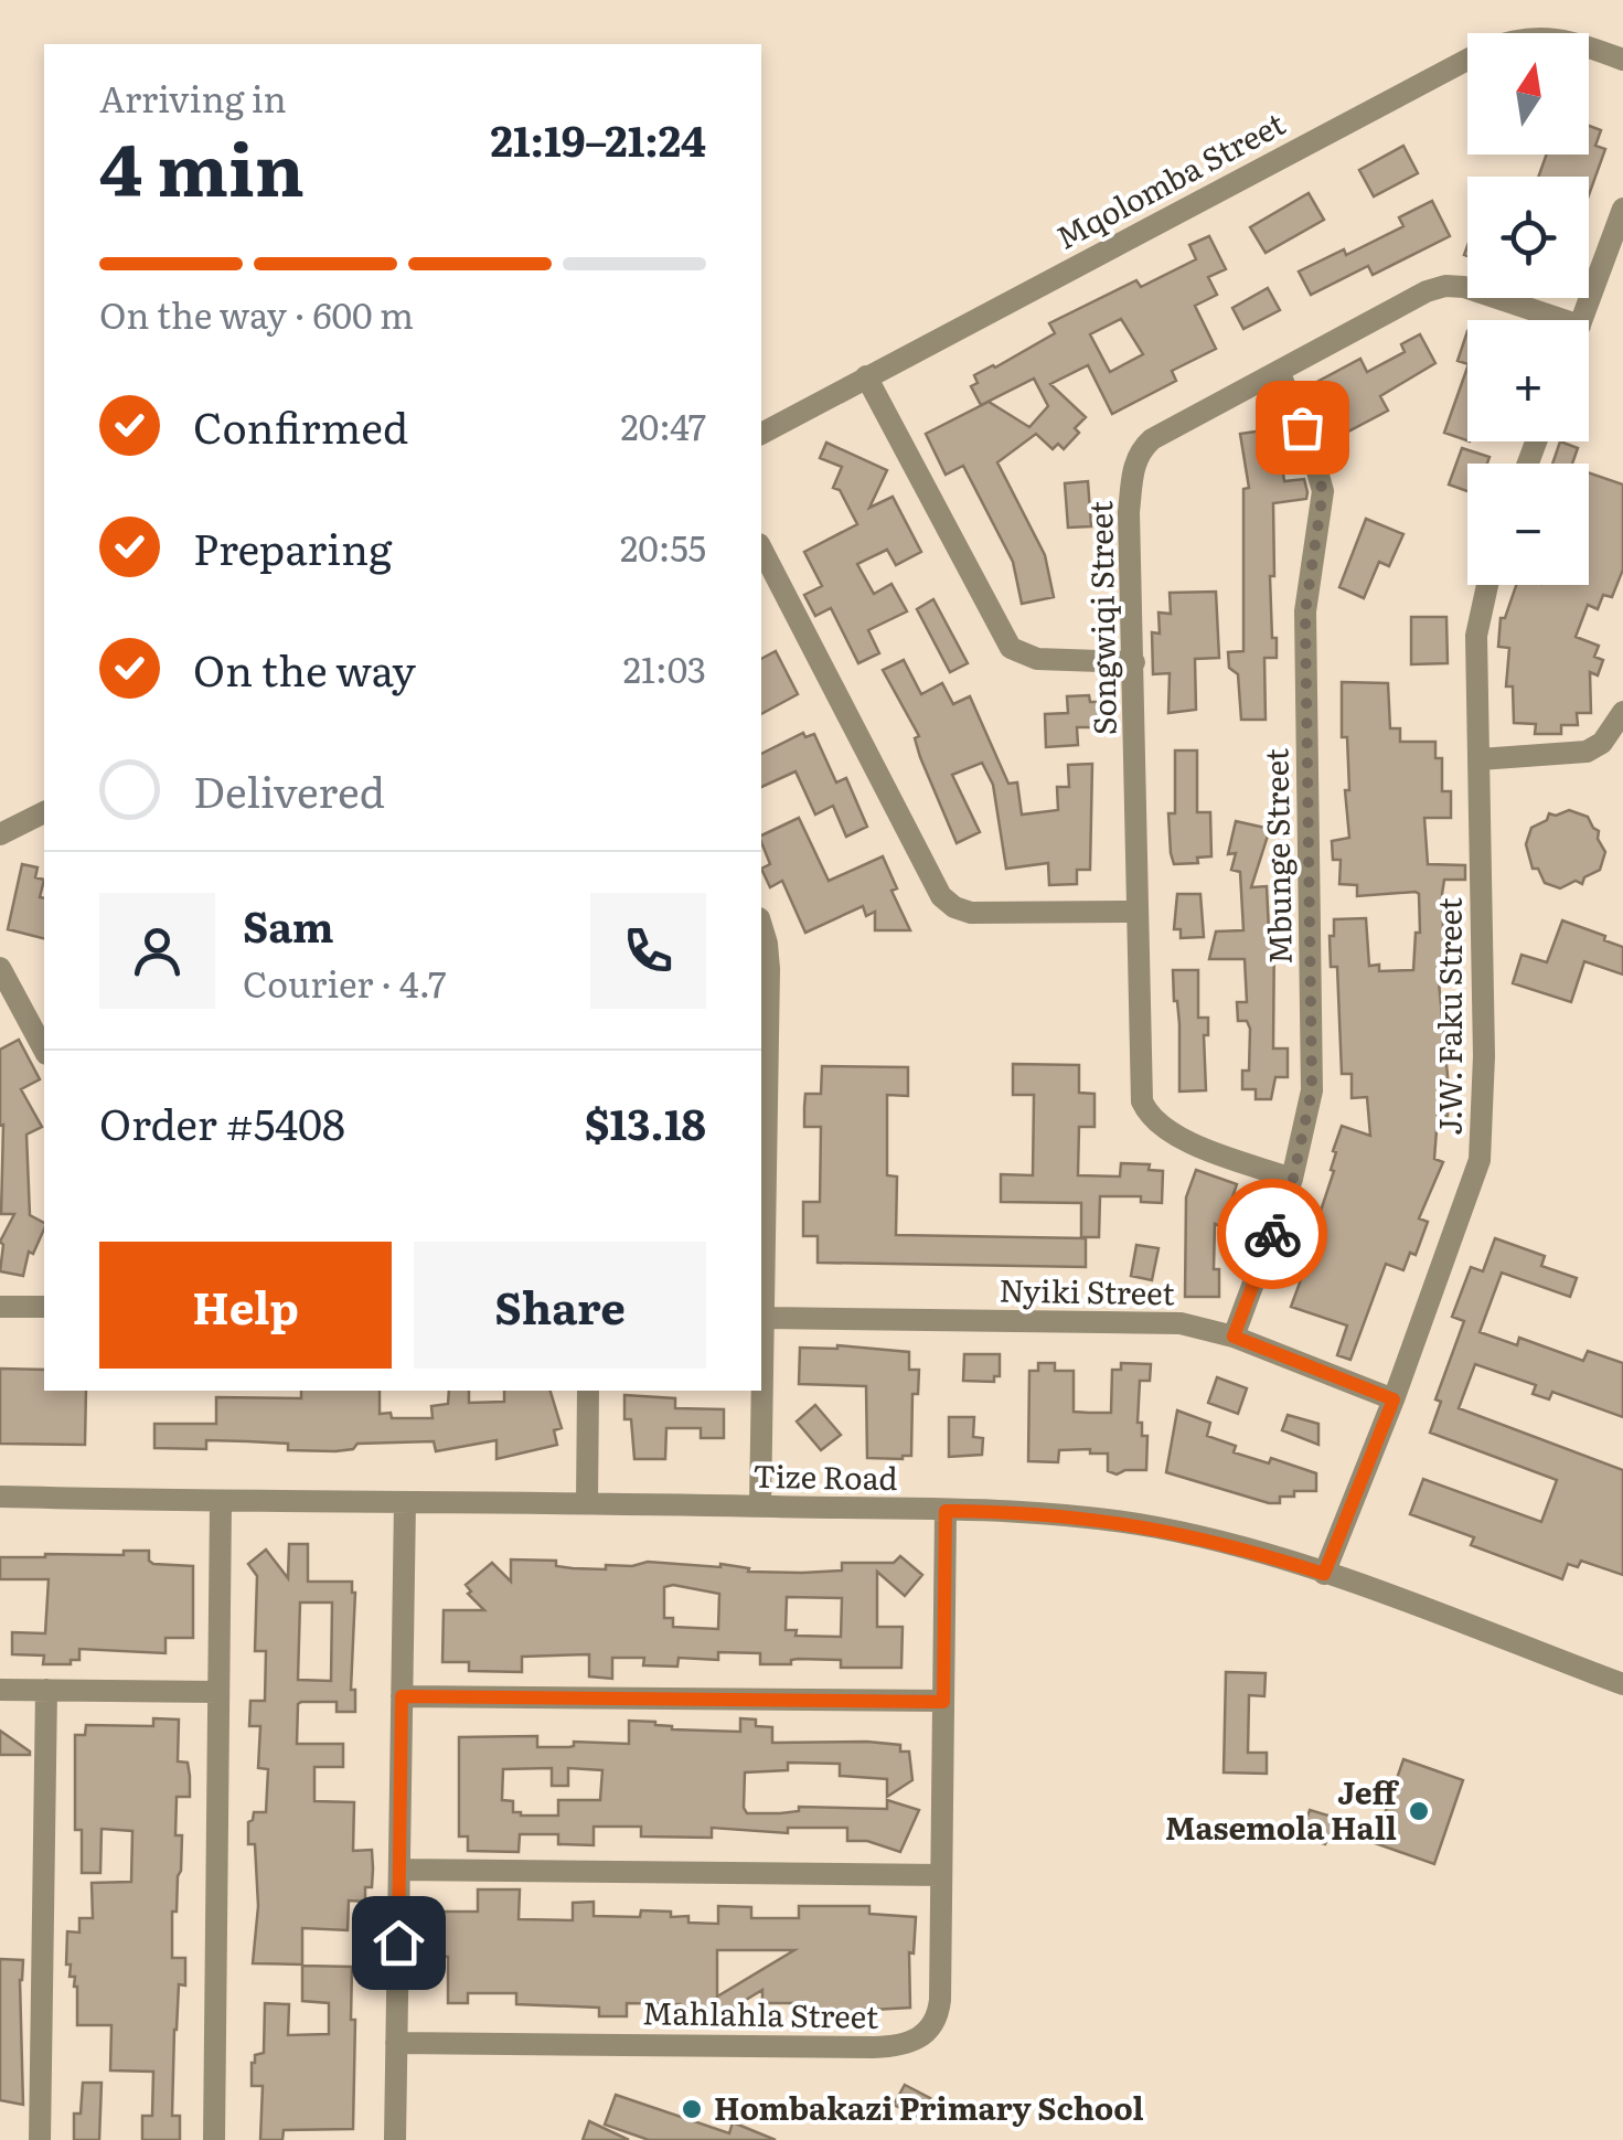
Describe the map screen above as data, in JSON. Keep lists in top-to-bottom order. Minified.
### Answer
{"streets":{"street":["Mqolomba Street","Songwiqi Street","Mbunge Street","J.W. Faku Street","Nyiki Street","Tize Road","Mahlahla Street"]},"crossings":[["Songwiqi Street","Mbunge Street"],["Mbunge Street","Nyiki Street"],["J.W. Faku Street","Nyiki Street"],["J.W. Faku Street","Tize Road"],["Tize Road","Mahlahla Street"]],"places":["Jeff Masemola Hall","Hombakazi Primary School"],"north":"top","page":{"map_buttons":["+","−"],"heading":["4 min","Arriving in","21:19–21:24"],"panel":["Sam","Courier · 4.7","Order #5408","$13.18"],"bar":"On the way · 600 m","list":[["Confirmed","20:47"],["Preparing","20:55"],["On the way","21:03"],"Delivered"],"buttons":["Help","Share"]}}
